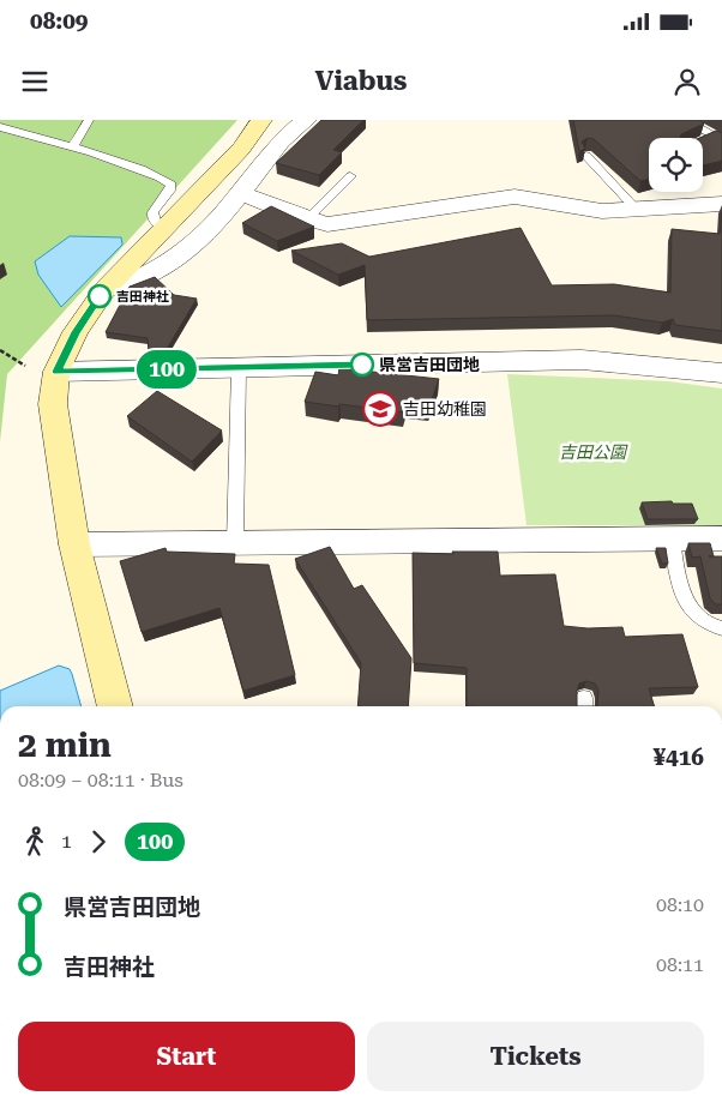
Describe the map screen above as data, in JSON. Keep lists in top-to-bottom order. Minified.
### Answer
{"parks":["吉田公園"],"places":{"other":["吉田神社","県営吉田団地"],"school or university":["吉田幼稚園"]},"lines":["bus line 100"],"page":{"status":"08:09","header":"Viabus","on_map":"100","heading":["2 min","08:09 – 08:11 · Bus","¥416"],"legs":["1","100"],"list":[{"name":"県営吉田団地","value":"08:10"},{"name":"吉田神社","value":"08:11"}],"buttons":["Start","Tickets"]}}
